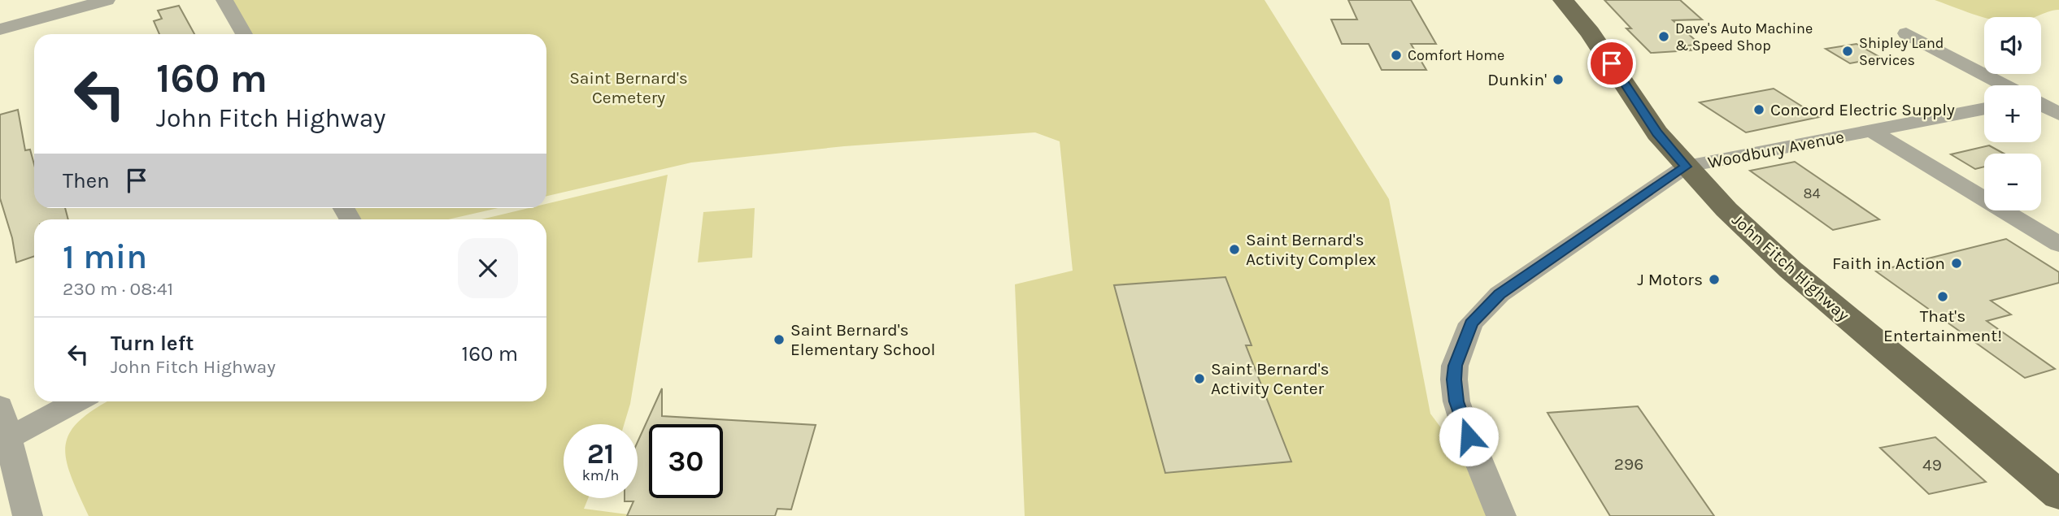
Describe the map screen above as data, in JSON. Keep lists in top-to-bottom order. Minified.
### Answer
{"streets":{"main road":["John Fitch Highway"],"street":["Woodbury Avenue"]},"crossings":[["Woodbury Avenue","John Fitch Highway"]],"parks":["Saint Bernard's Cemetery"],"places":["Dave's Auto Machine & Speed Shop","Shipley Land Services","Comfort Home","Dunkin'","Concord Electric Supply","Saint Bernard's Activity Complex","Faith in Action","J Motors","That's Entertainment!","Saint Bernard's Elementary School","Saint Bernard's Activity Center"],"house_numbers":["84","296","49"],"page":{"map_buttons":["+","−"],"turn":["160 m","John Fitch Highway"],"then":"Then","heading":["1 min","230 m · 08:41"],"list":[{"name":"Turn left","note":"John Fitch Highway","value":"160 m"}],"speed":"21 km/h","limit":"30"}}
